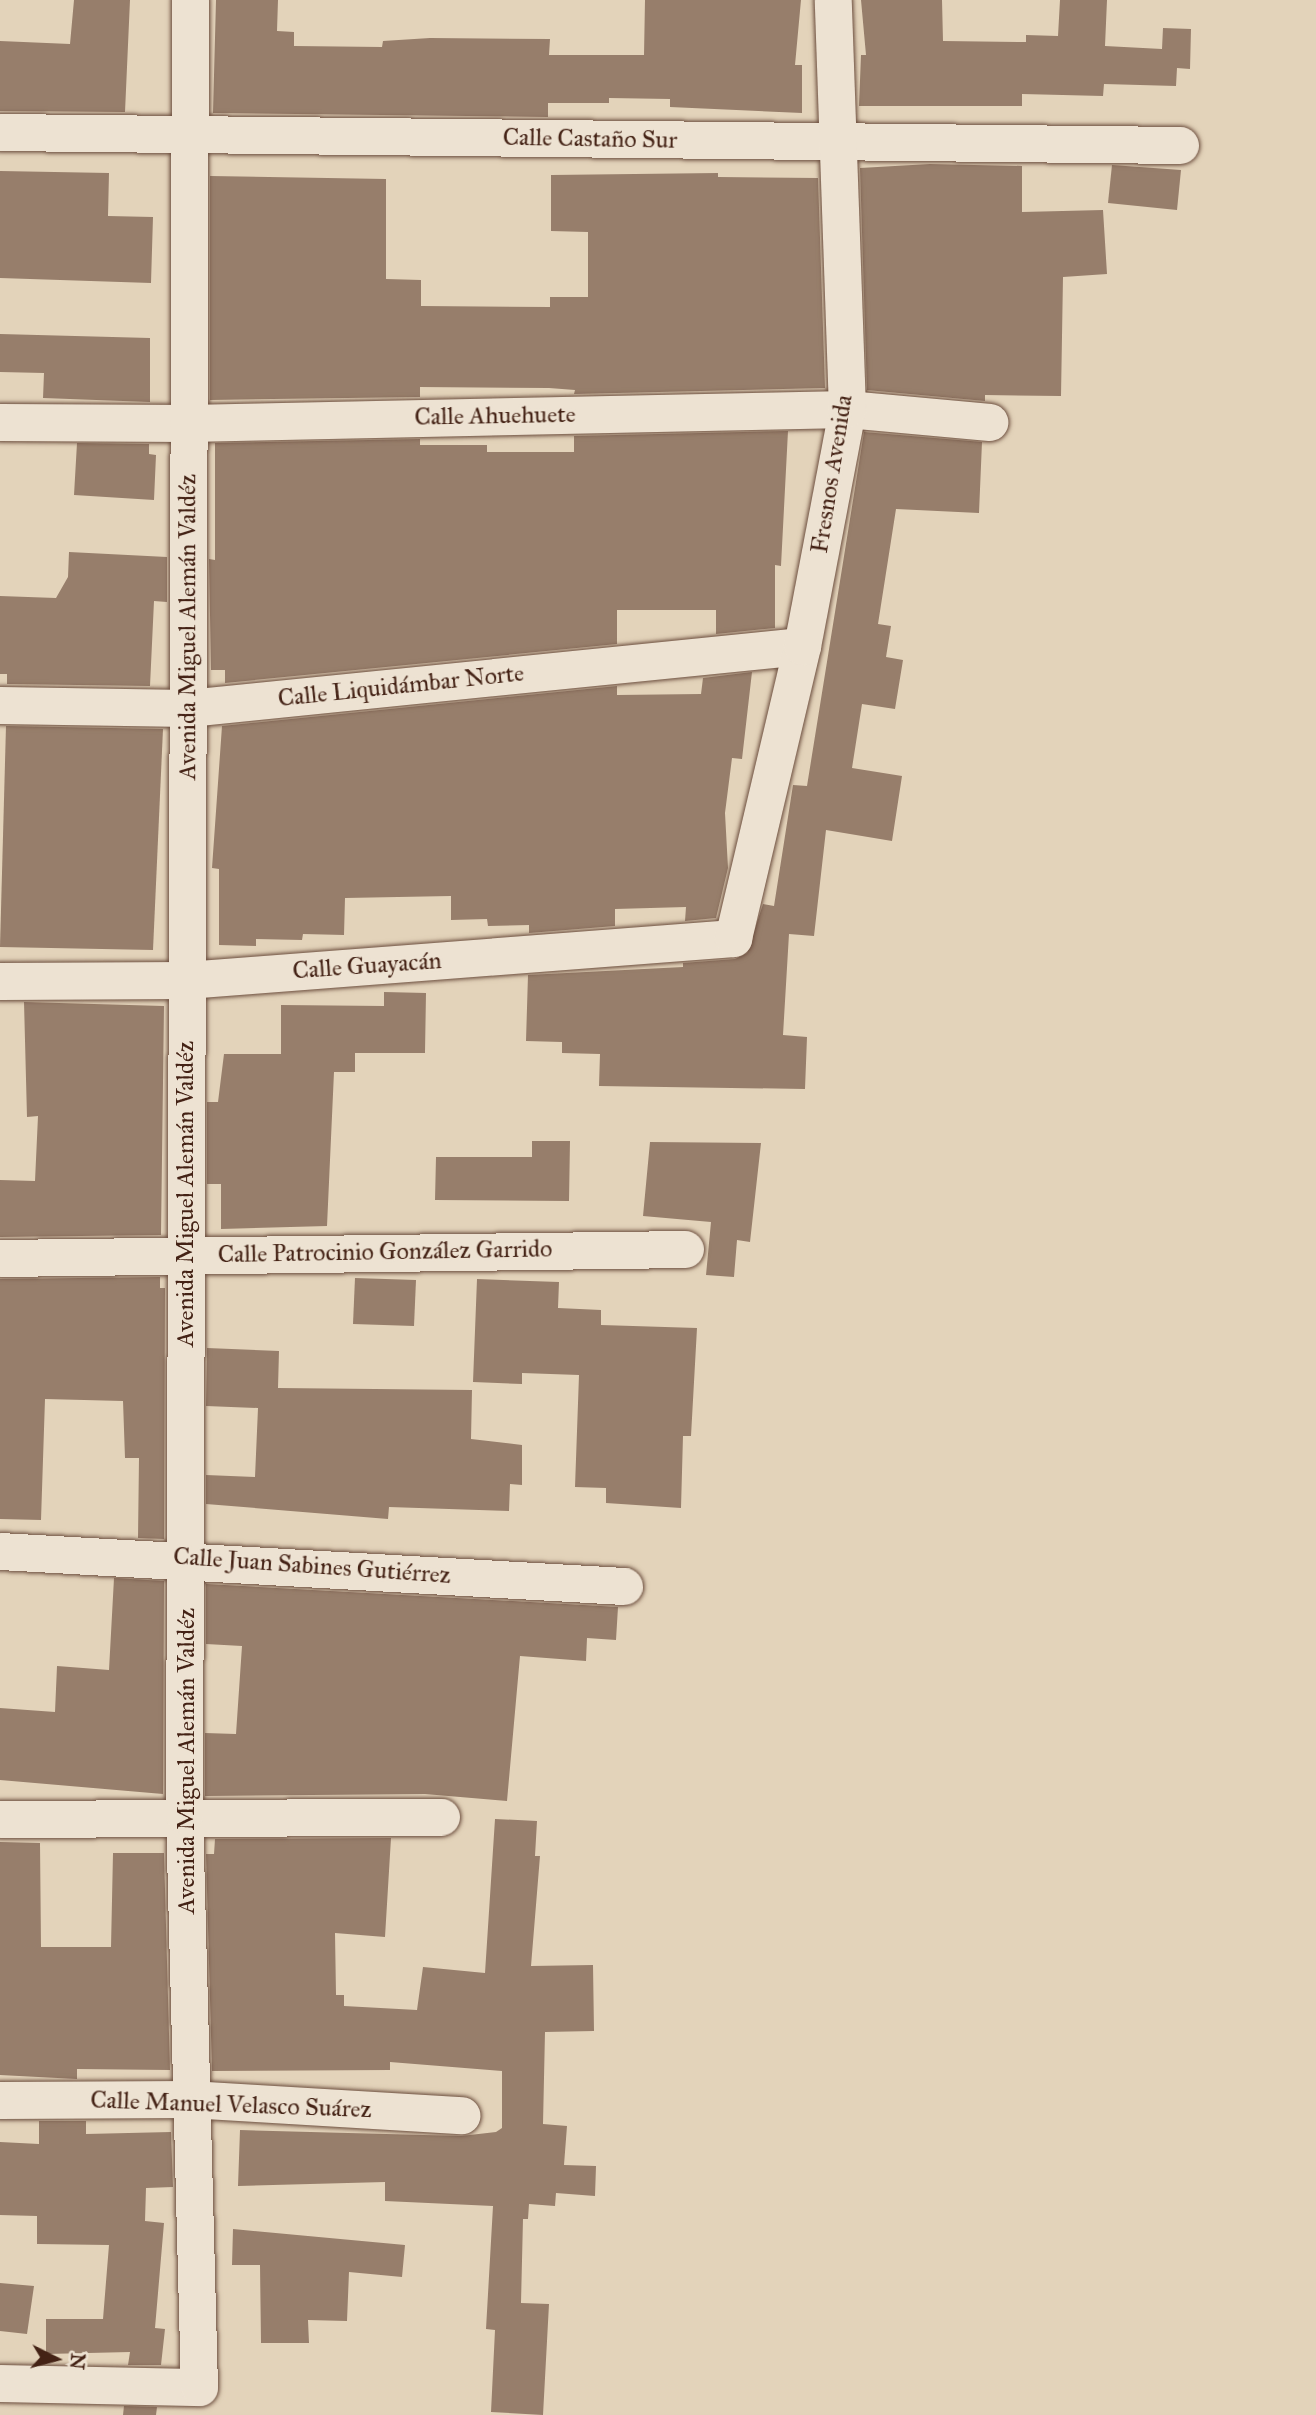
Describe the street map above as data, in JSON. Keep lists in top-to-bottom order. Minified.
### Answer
{"streets":{"street":["Calle Castaño Sur","Calle Ahuehuete","Fresnos Avenida","Avenida Miguel Alemán Valdéz","Calle Liquidámbar Norte","Calle Guayacán","Calle Patrocinio González Garrido","Calle Juan Sabines Gutiérrez","Calle Manuel Velasco Suárez"]},"crossings":[["Calle Castaño Sur","Fresnos Avenida"],["Calle Castaño Sur","Avenida Miguel Alemán Valdéz"],["Calle Ahuehuete","Fresnos Avenida"],["Calle Ahuehuete","Avenida Miguel Alemán Valdéz"],["Fresnos Avenida","Calle Liquidámbar Norte"],["Fresnos Avenida","Calle Guayacán"],["Avenida Miguel Alemán Valdéz","Calle Liquidámbar Norte"],["Avenida Miguel Alemán Valdéz","Calle Guayacán"],["Avenida Miguel Alemán Valdéz","Calle Patrocinio González Garrido"],["Avenida Miguel Alemán Valdéz","Calle Juan Sabines Gutiérrez"],["Avenida Miguel Alemán Valdéz","Calle Manuel Velasco Suárez"]],"north":"right"}
